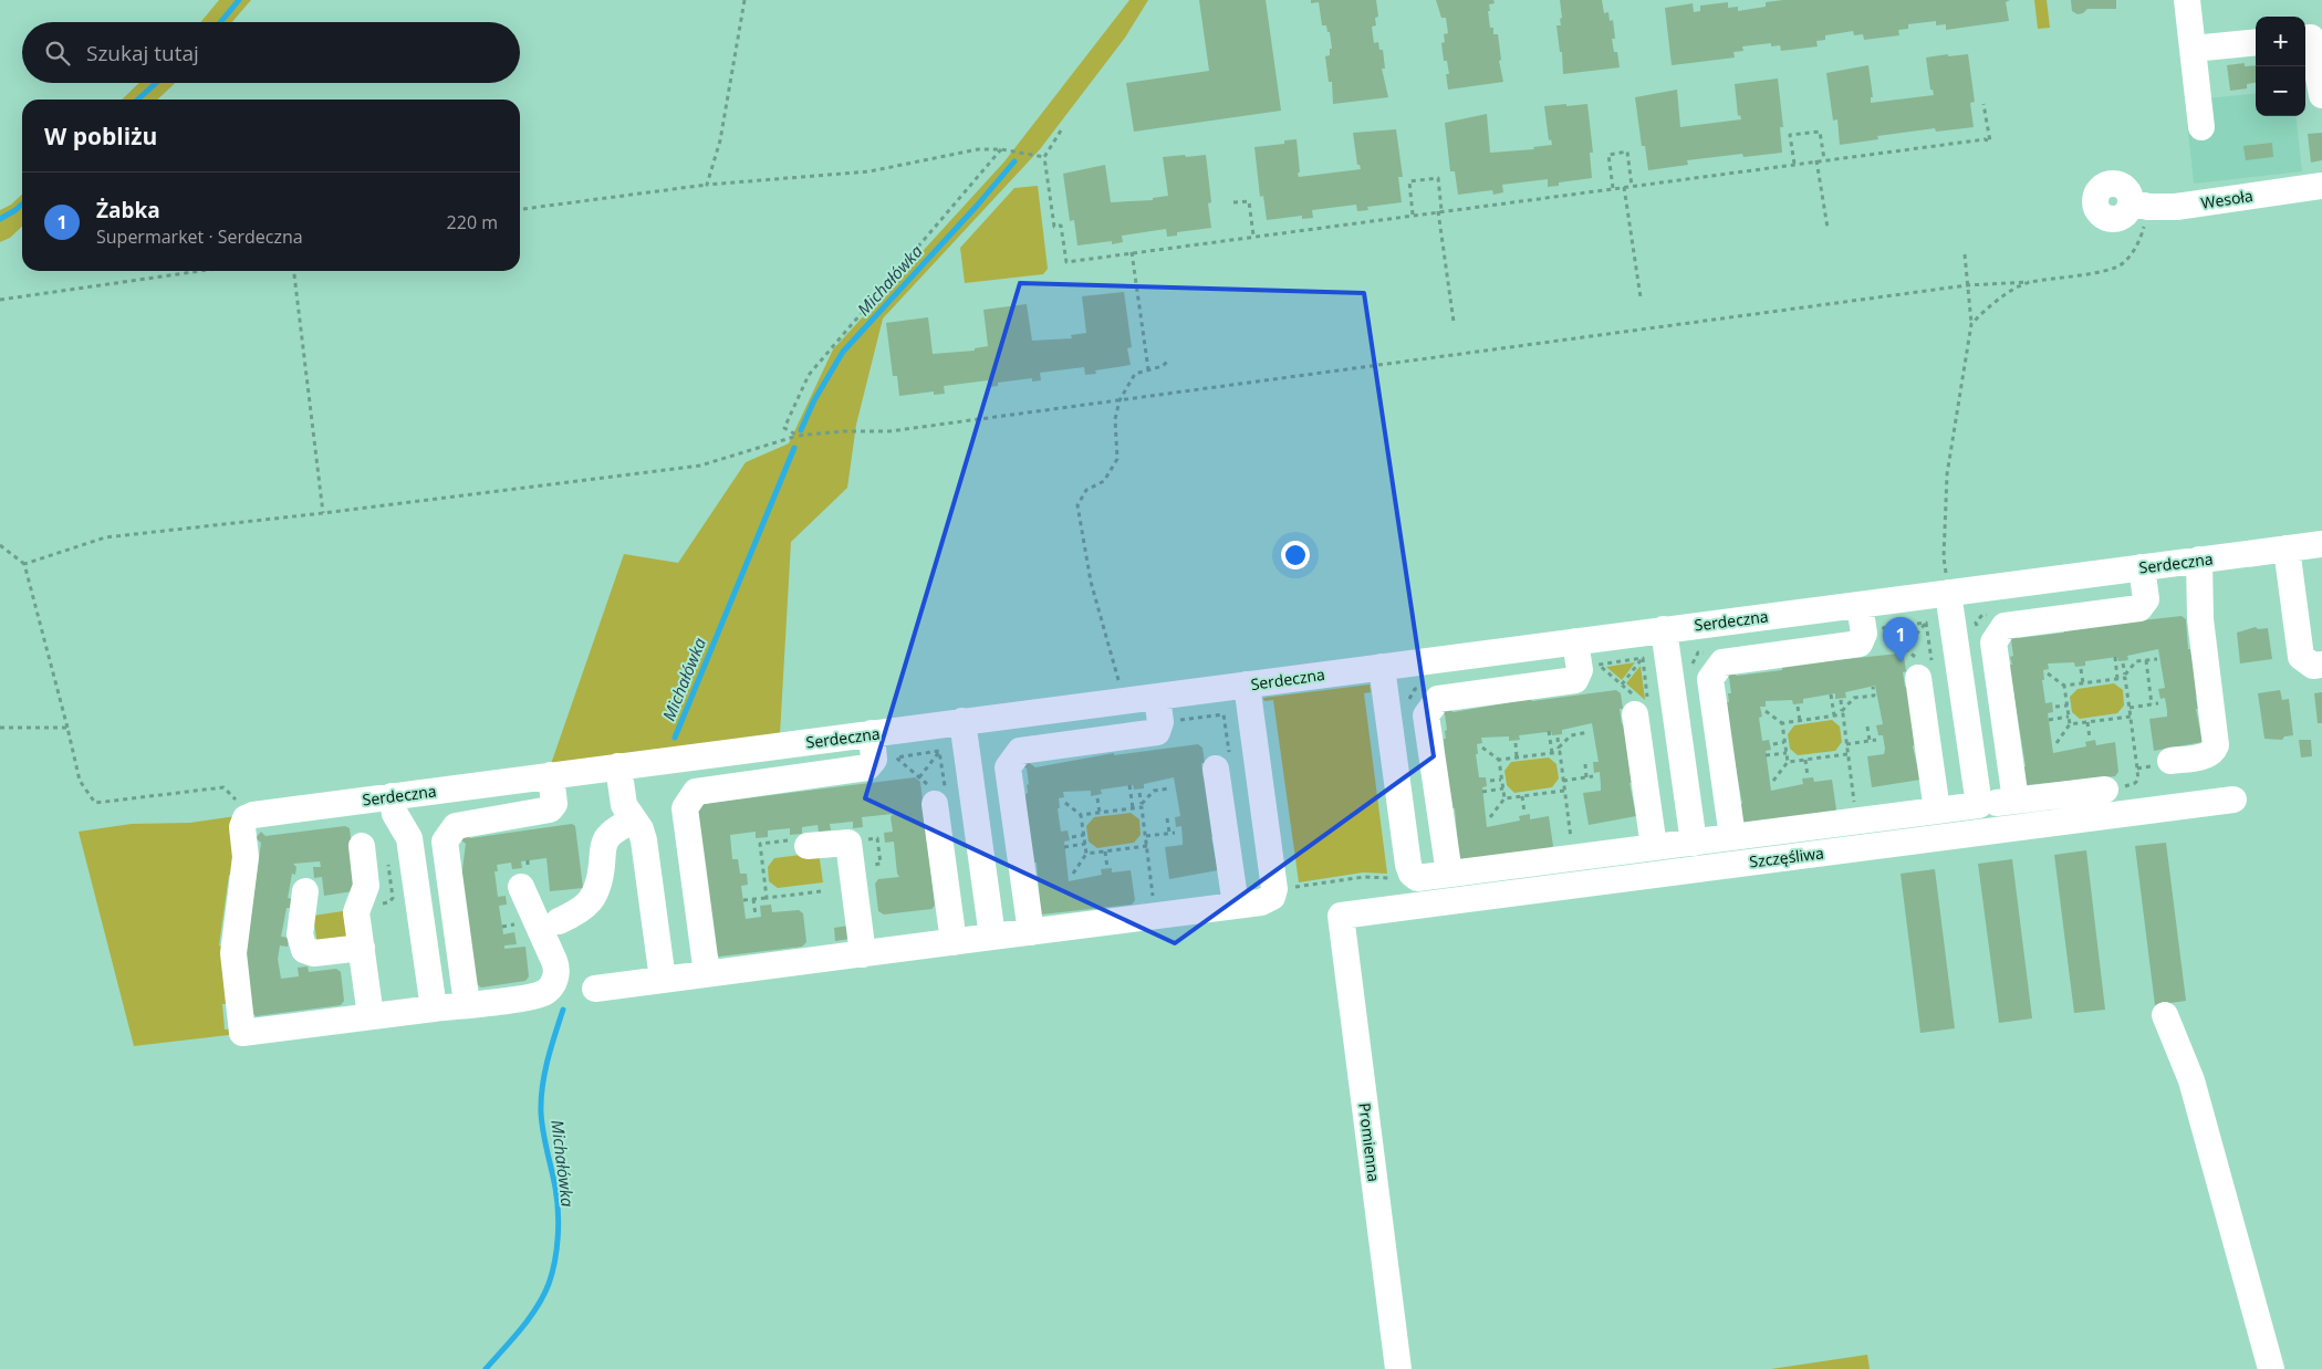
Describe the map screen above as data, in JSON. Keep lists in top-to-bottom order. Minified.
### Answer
{"streets":{"street":["Wesoła","Serdeczna","Szczęśliwa","Promienna"]},"crossings":[["Szczęśliwa","Promienna"]],"water":["Michałówka"],"page":{"map_buttons":["+","−"],"search":"Szukaj tutaj","heading":"W pobliżu","list":[{"mark":"1","name":"Żabka","note":"Supermarket · Serdeczna","value":"220 m"}],"pins":"1"}}
